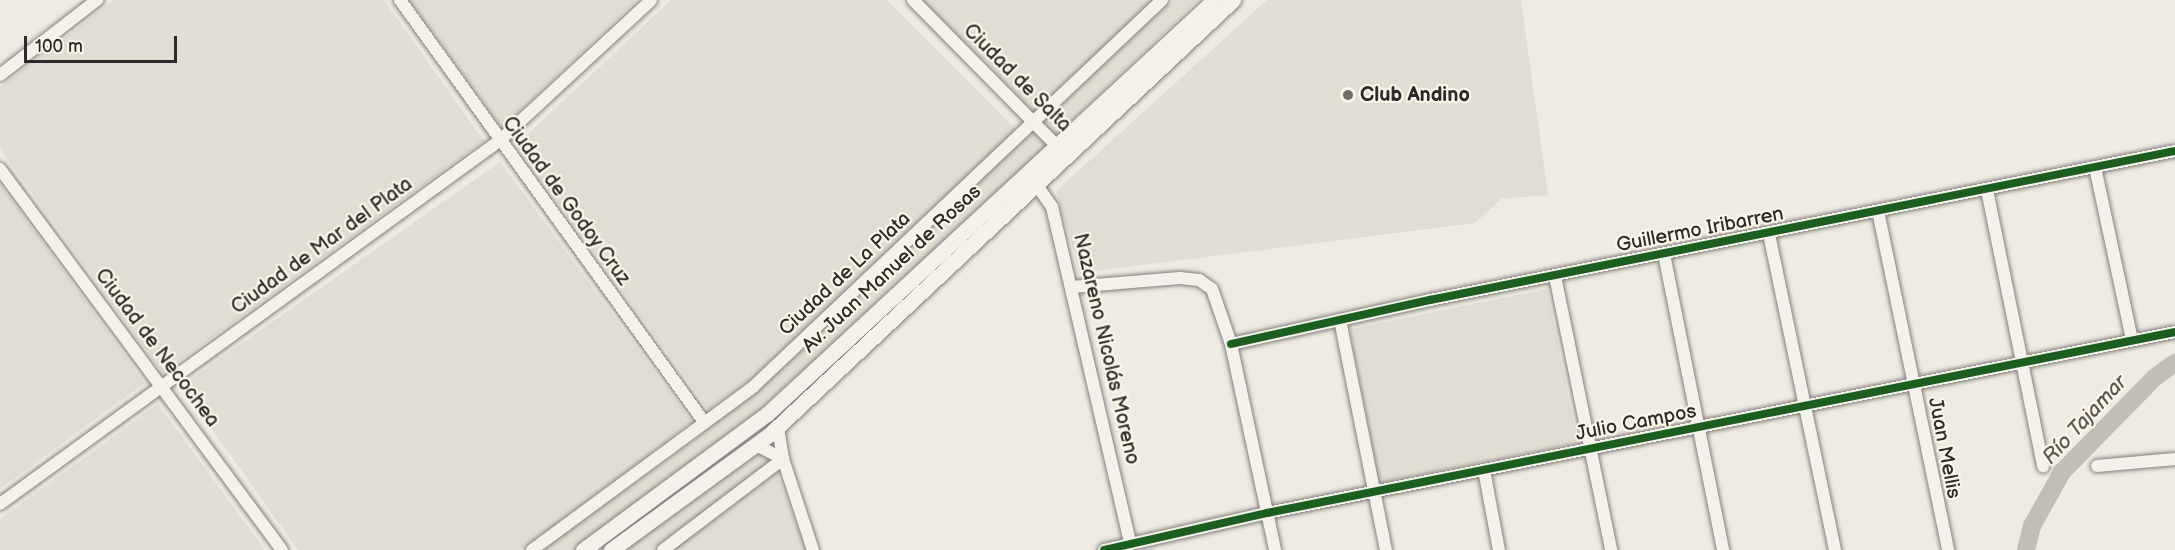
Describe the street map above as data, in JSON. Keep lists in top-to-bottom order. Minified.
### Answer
{"streets":{"main road":["Av. Juan Manuel de Rosas"],"street":["Ciudad de Salta","Ciudad de Godoy Cruz","Guillermo Iribarren","Ciudad de Mar del Plata","Ciudad de La Plata","Ciudad de Necochea","Nazareno Nicolás Moreno","Julio Campos","Juan Mellis"]},"crossings":[["Ciudad de Salta","Av. Juan Manuel de Rosas"],["Ciudad de Salta","Ciudad de La Plata"],["Ciudad de Godoy Cruz","Ciudad de Mar del Plata"],["Ciudad de Godoy Cruz","Ciudad de La Plata"],["Guillermo Iribarren","Juan Mellis"],["Ciudad de Mar del Plata","Ciudad de Necochea"],["Av. Juan Manuel de Rosas","Nazareno Nicolás Moreno"],["Nazareno Nicolás Moreno","Julio Campos"],["Julio Campos","Juan Mellis"]],"water":["Río Tajamar"],"places":["Club Andino"],"scale_bar":"100 m"}
